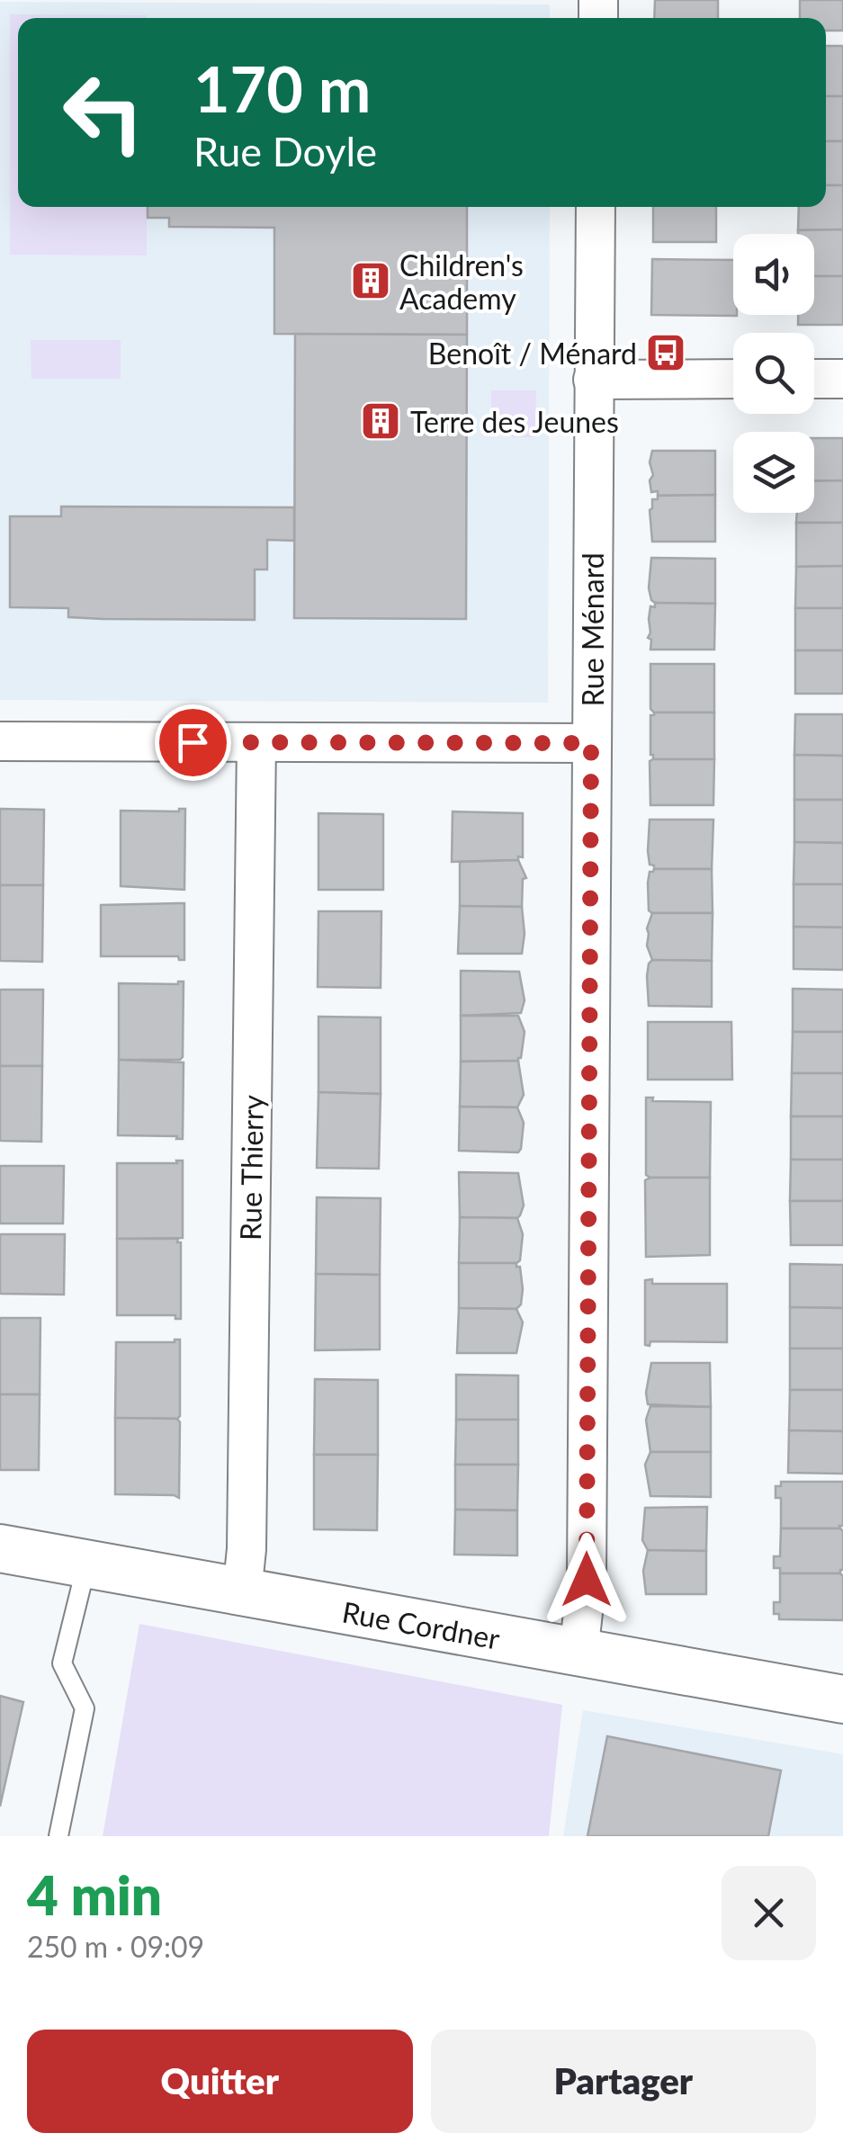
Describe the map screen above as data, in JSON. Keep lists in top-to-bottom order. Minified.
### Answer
{"streets":{"street":["Rue Ménard","Rue Thierry","Rue Cordner"]},"crossings":[["Rue Ménard","Rue Cordner"],["Rue Thierry","Rue Cordner"]],"places":{"building":["Children's Academy","Terre des Jeunes"],"bus stop":["Benoît / Ménard"]},"page":{"turn":["170 m","Rue Doyle"],"heading":["4 min","250 m · 09:09"],"buttons":["Quitter","Partager"]}}
